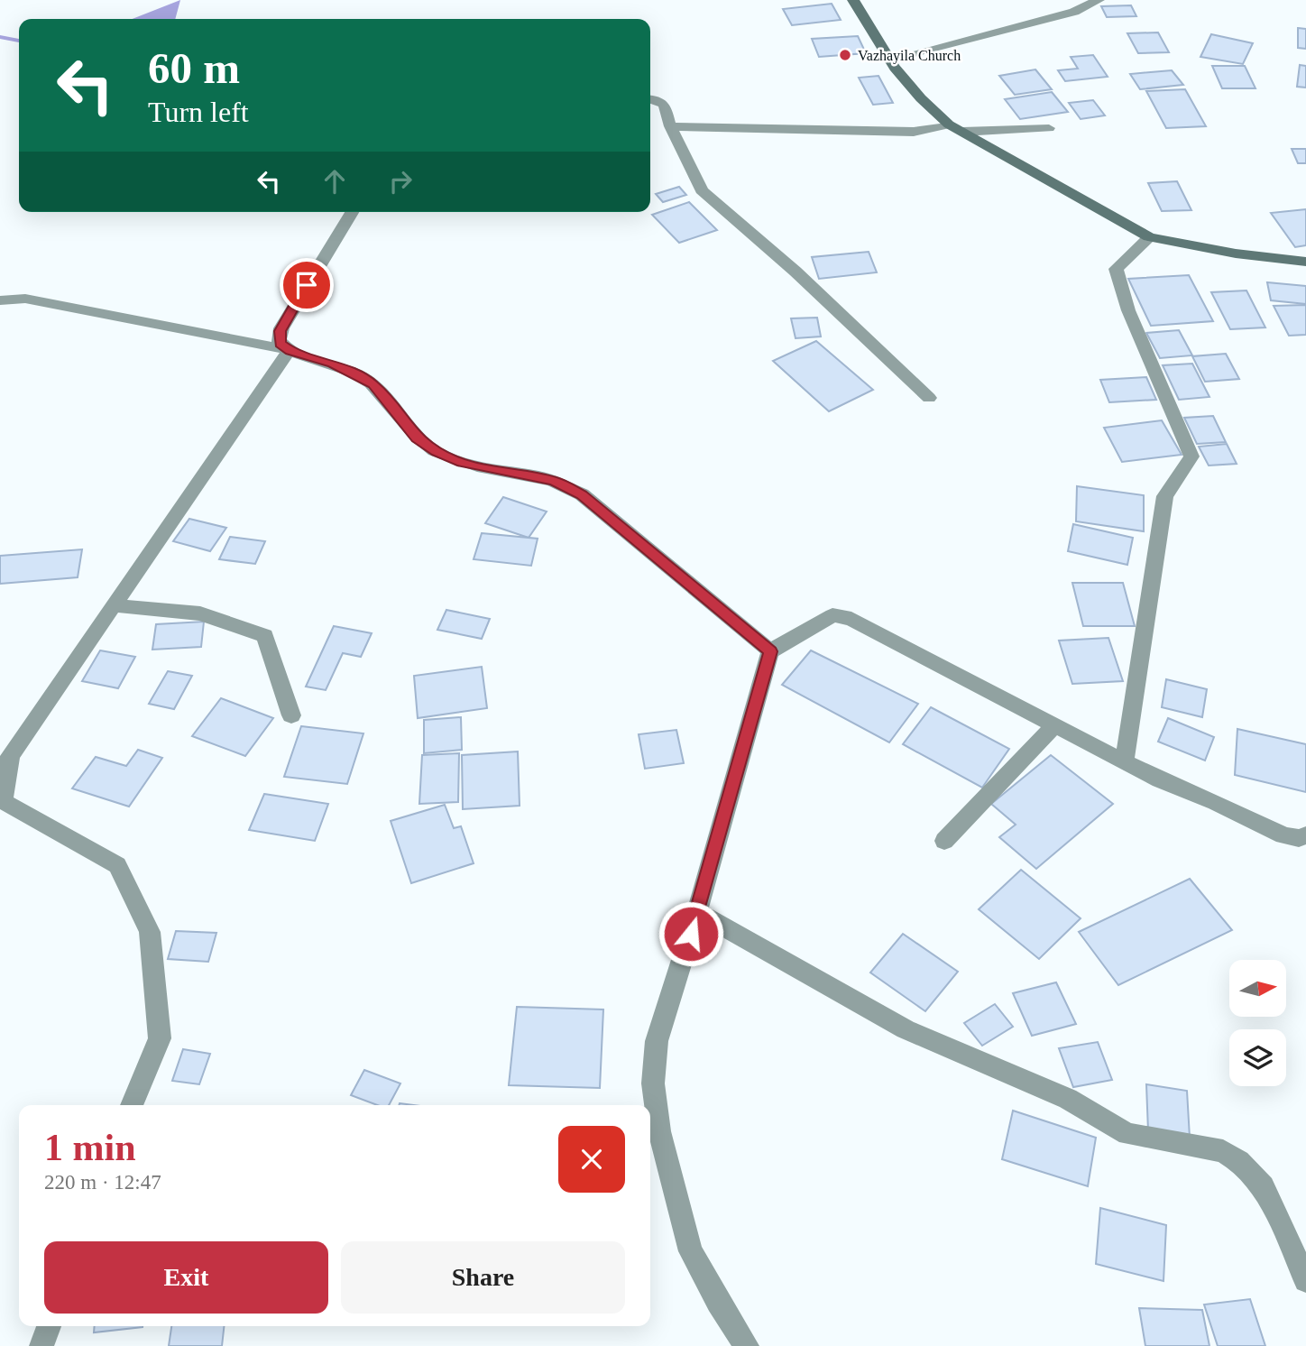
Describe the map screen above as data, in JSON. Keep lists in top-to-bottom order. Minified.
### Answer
{"places":["Vazhayila Church"],"north":"right","page":{"turn":["60 m","Turn left"],"heading":["1 min","220 m · 12:47"],"buttons":["Exit","Share"]}}
